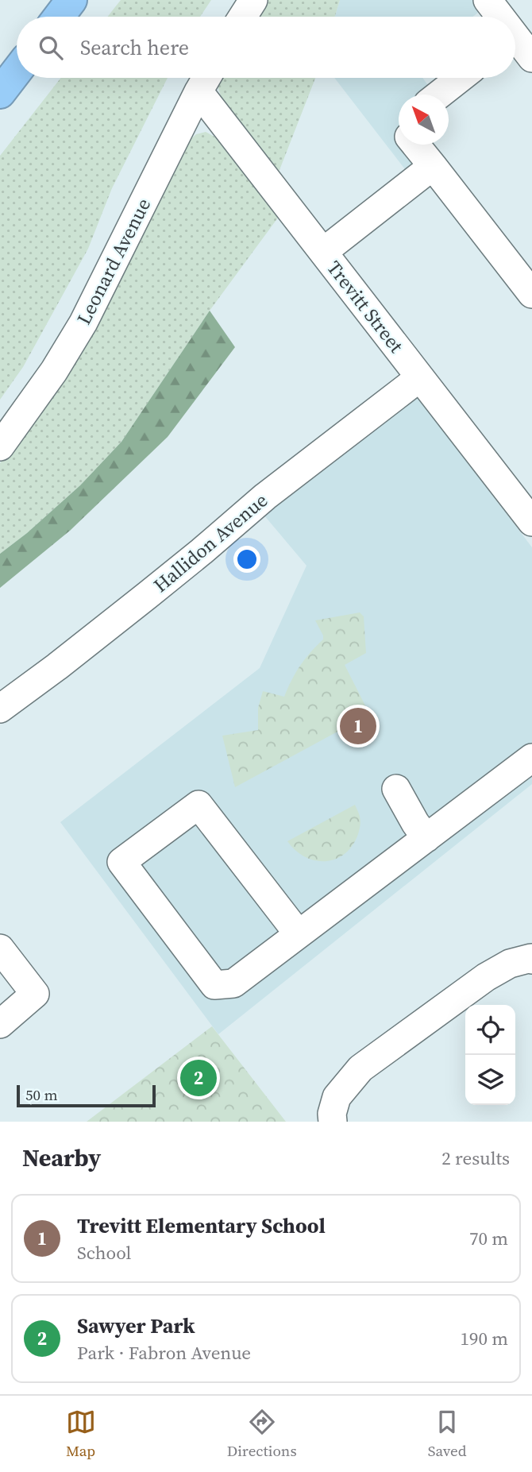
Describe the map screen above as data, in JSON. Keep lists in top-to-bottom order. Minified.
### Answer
{"streets":{"street":["Leonard Avenue","Trevitt Street","Hallidon Avenue"]},"crossings":[["Leonard Avenue","Trevitt Street"],["Trevitt Street","Hallidon Avenue"]],"scale_bar":"50 m","north":"top left","page":{"search":"Search here","pins":["1","2"],"scale":"50 m","heading":["Nearby","2 results"],"list":[{"mark":"1","name":"Trevitt Elementary School","note":"School","value":"70 m"},{"mark":"2","name":"Sawyer Park","note":"Park · Fabron Avenue","value":"190 m"}],"nav":["Map","Directions","Saved"]}}
